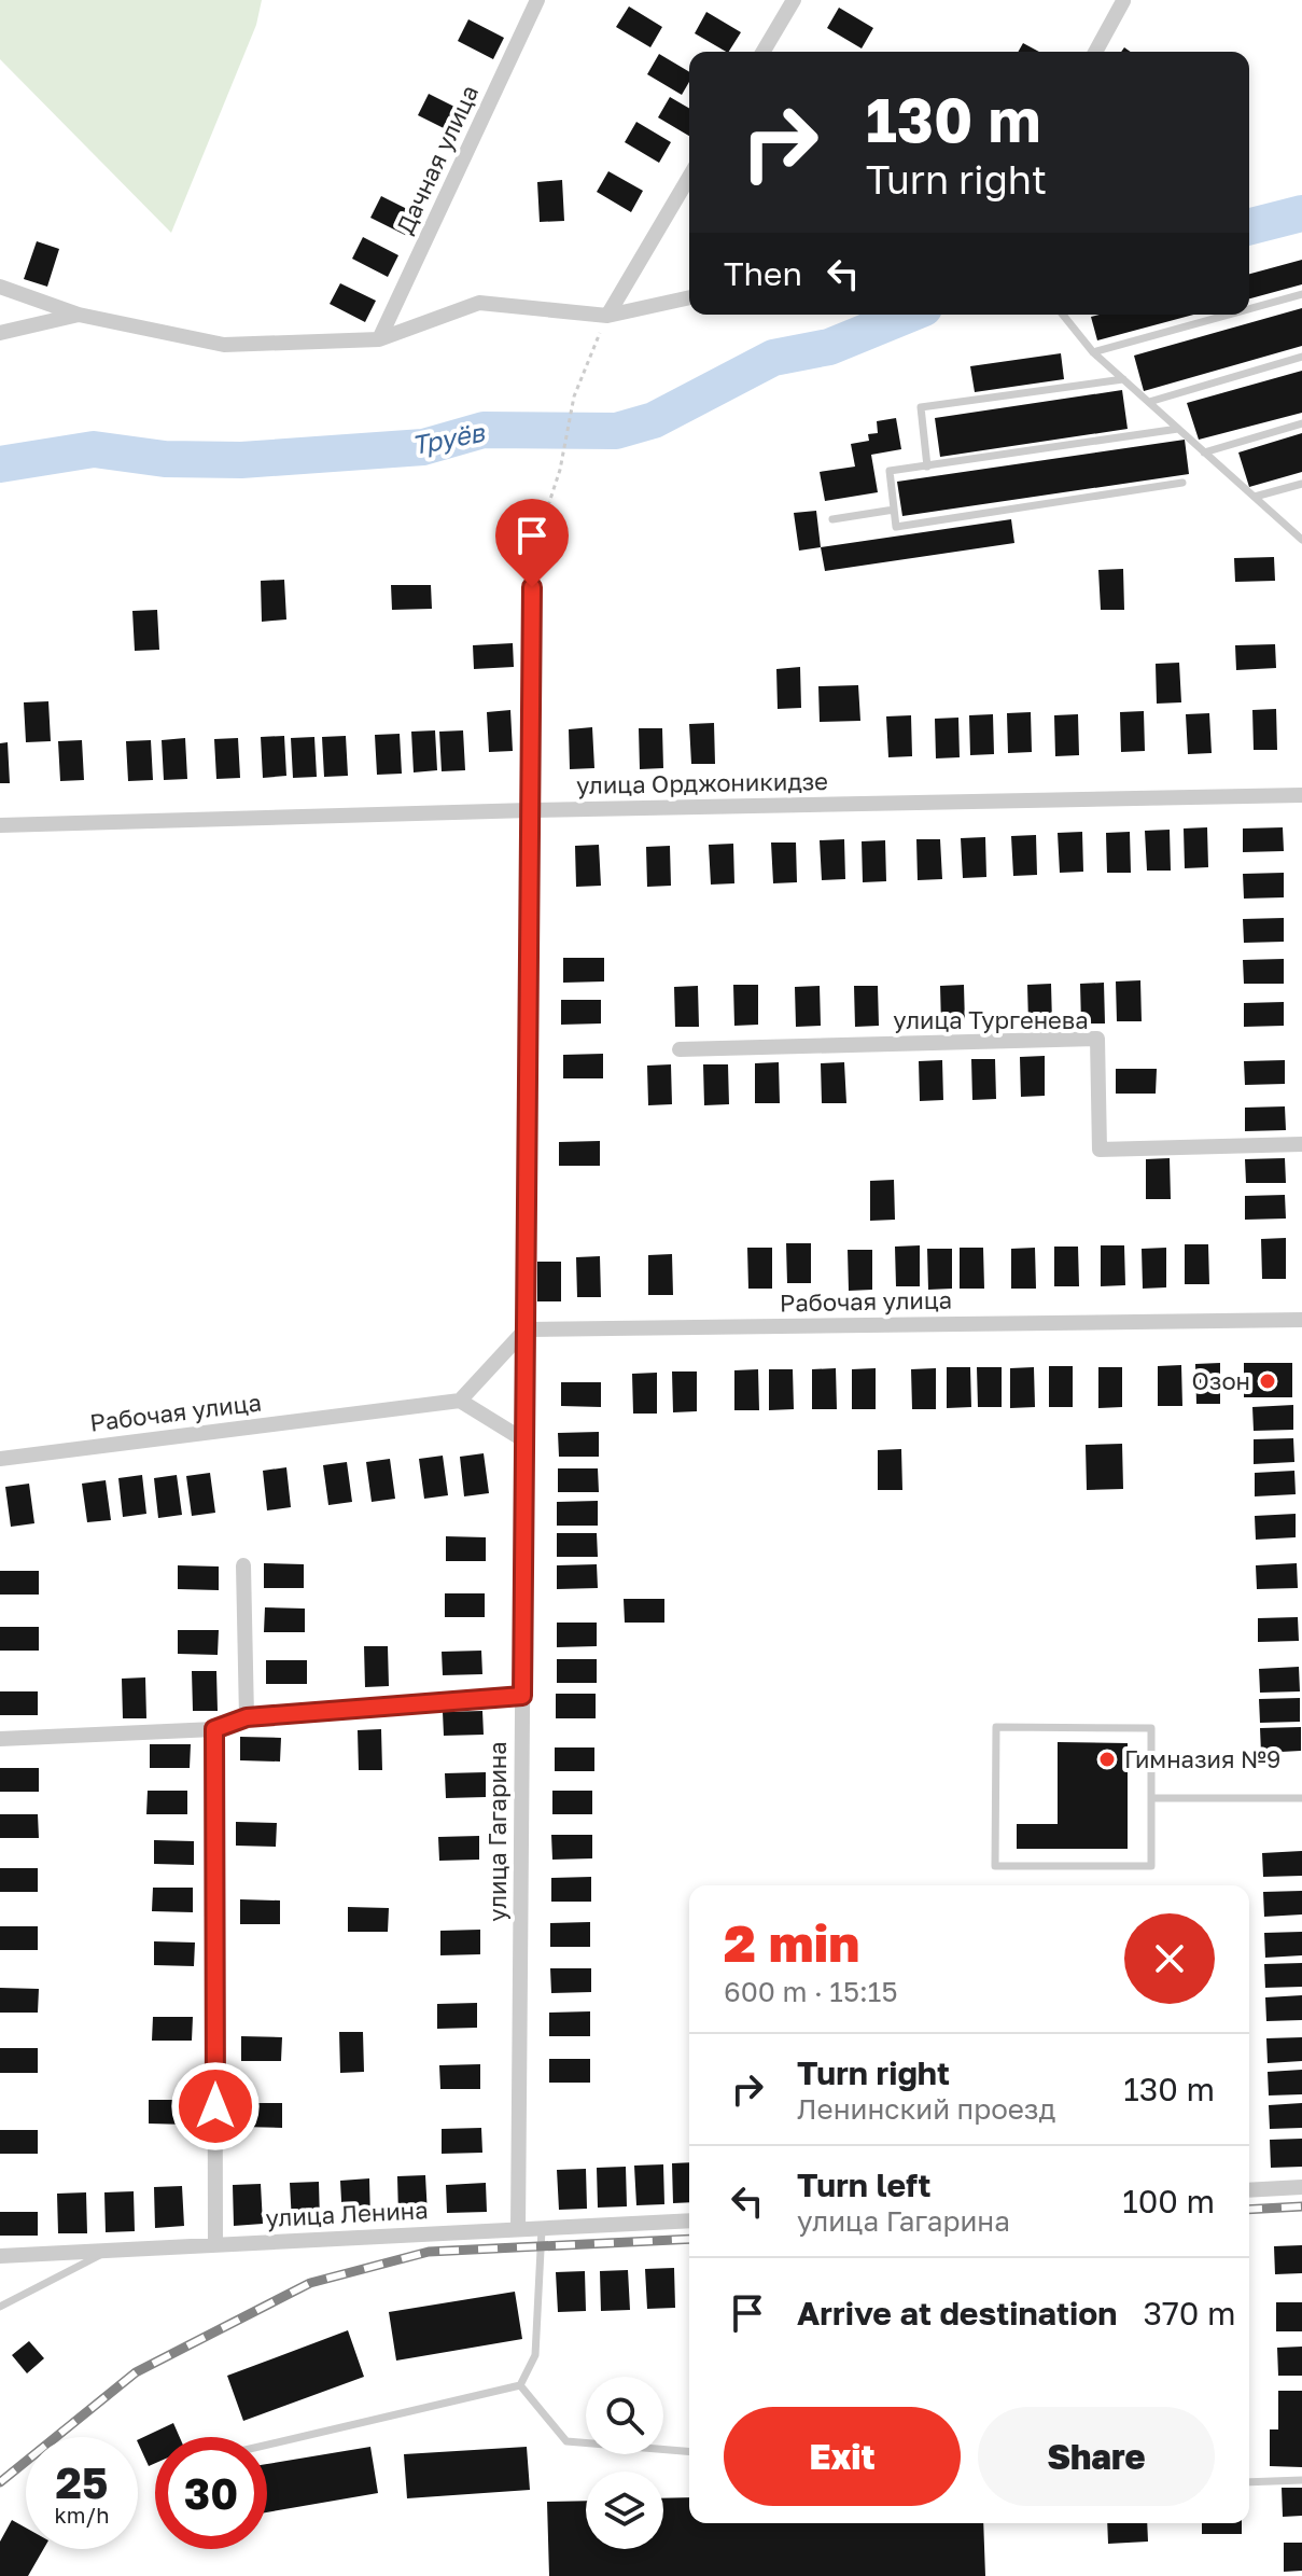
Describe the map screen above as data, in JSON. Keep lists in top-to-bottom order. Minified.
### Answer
{"streets":{"street":["Дачная улица","улица Орджоникидзе","улица Тургенева","Рабочая улица","улица Гагарина","улица Ленина"]},"crossings":[["улица Орджоникидзе","улица Гагарина"],["Рабочая улица","улица Гагарина"],["улица Гагарина","улица Ленина"]],"water":["Труёв"],"places":["Озон","Гимназия №9"],"page":{"turn":["130 m","Turn right"],"then":"Then","heading":["2 min","600 m · 15:15"],"list":[{"name":"Turn right","note":"Ленинский проезд","value":"130 m"},{"name":"Turn left","note":"улица Гагарина","value":"100 m"},{"name":"Arrive at destination","value":"370 m"}],"buttons":["Exit","Share"],"speed":"25 km/h","limit":"30"}}
